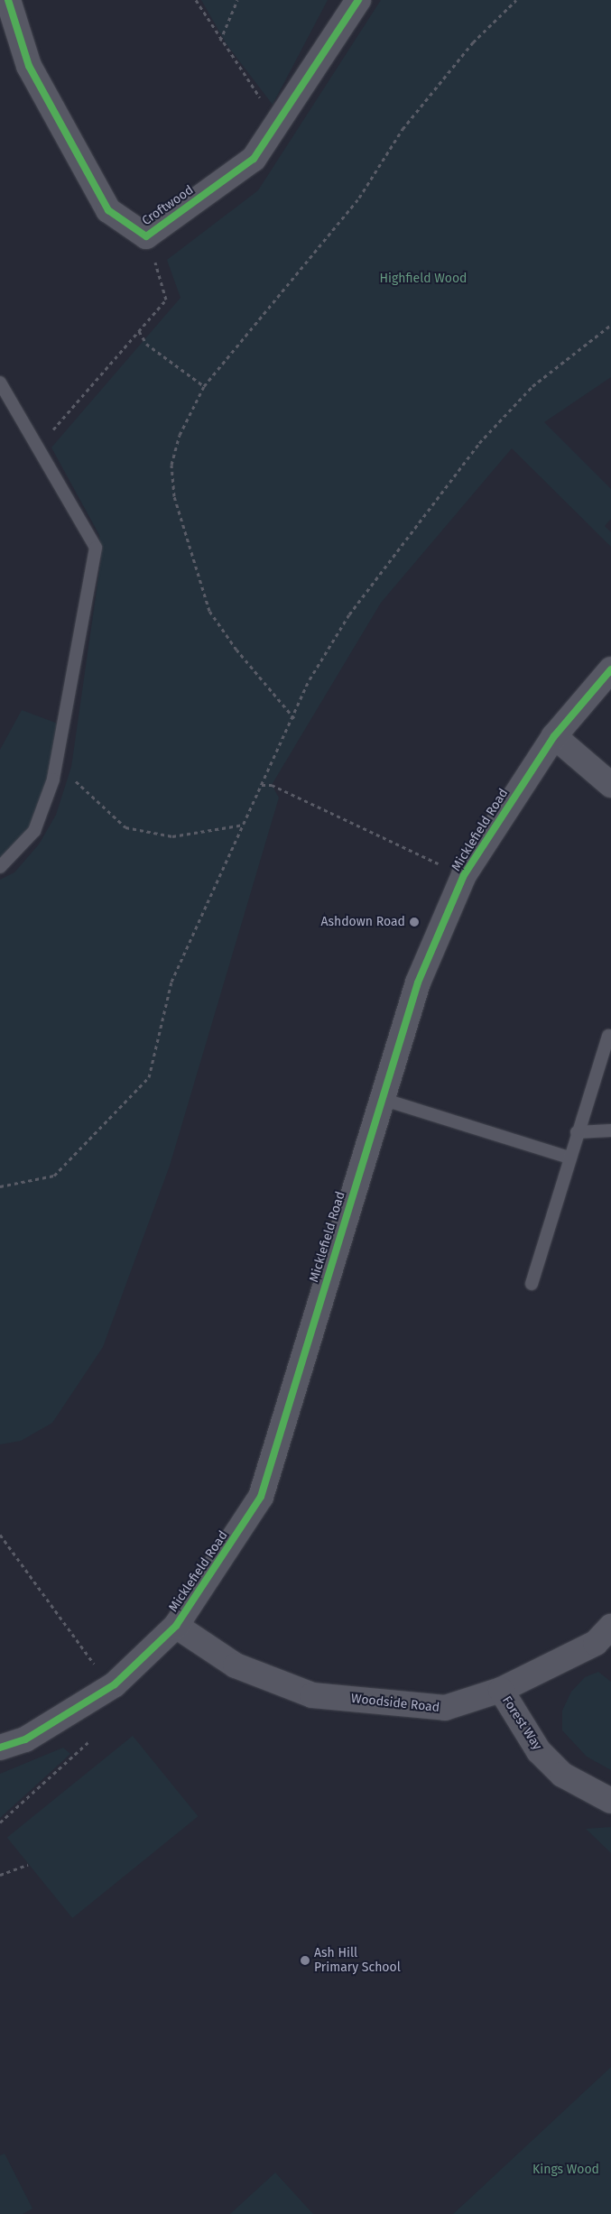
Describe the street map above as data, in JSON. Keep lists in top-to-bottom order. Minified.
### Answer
{"streets":{"street":["Croftwood","Micklefield Road","Woodside Road","Forest Way"]},"crossings":[["Micklefield Road","Woodside Road"],["Woodside Road","Forest Way"]],"parks":["Highfield Wood","Kings Wood"],"places":["Ashdown Road","Ash Hill Primary School"]}
